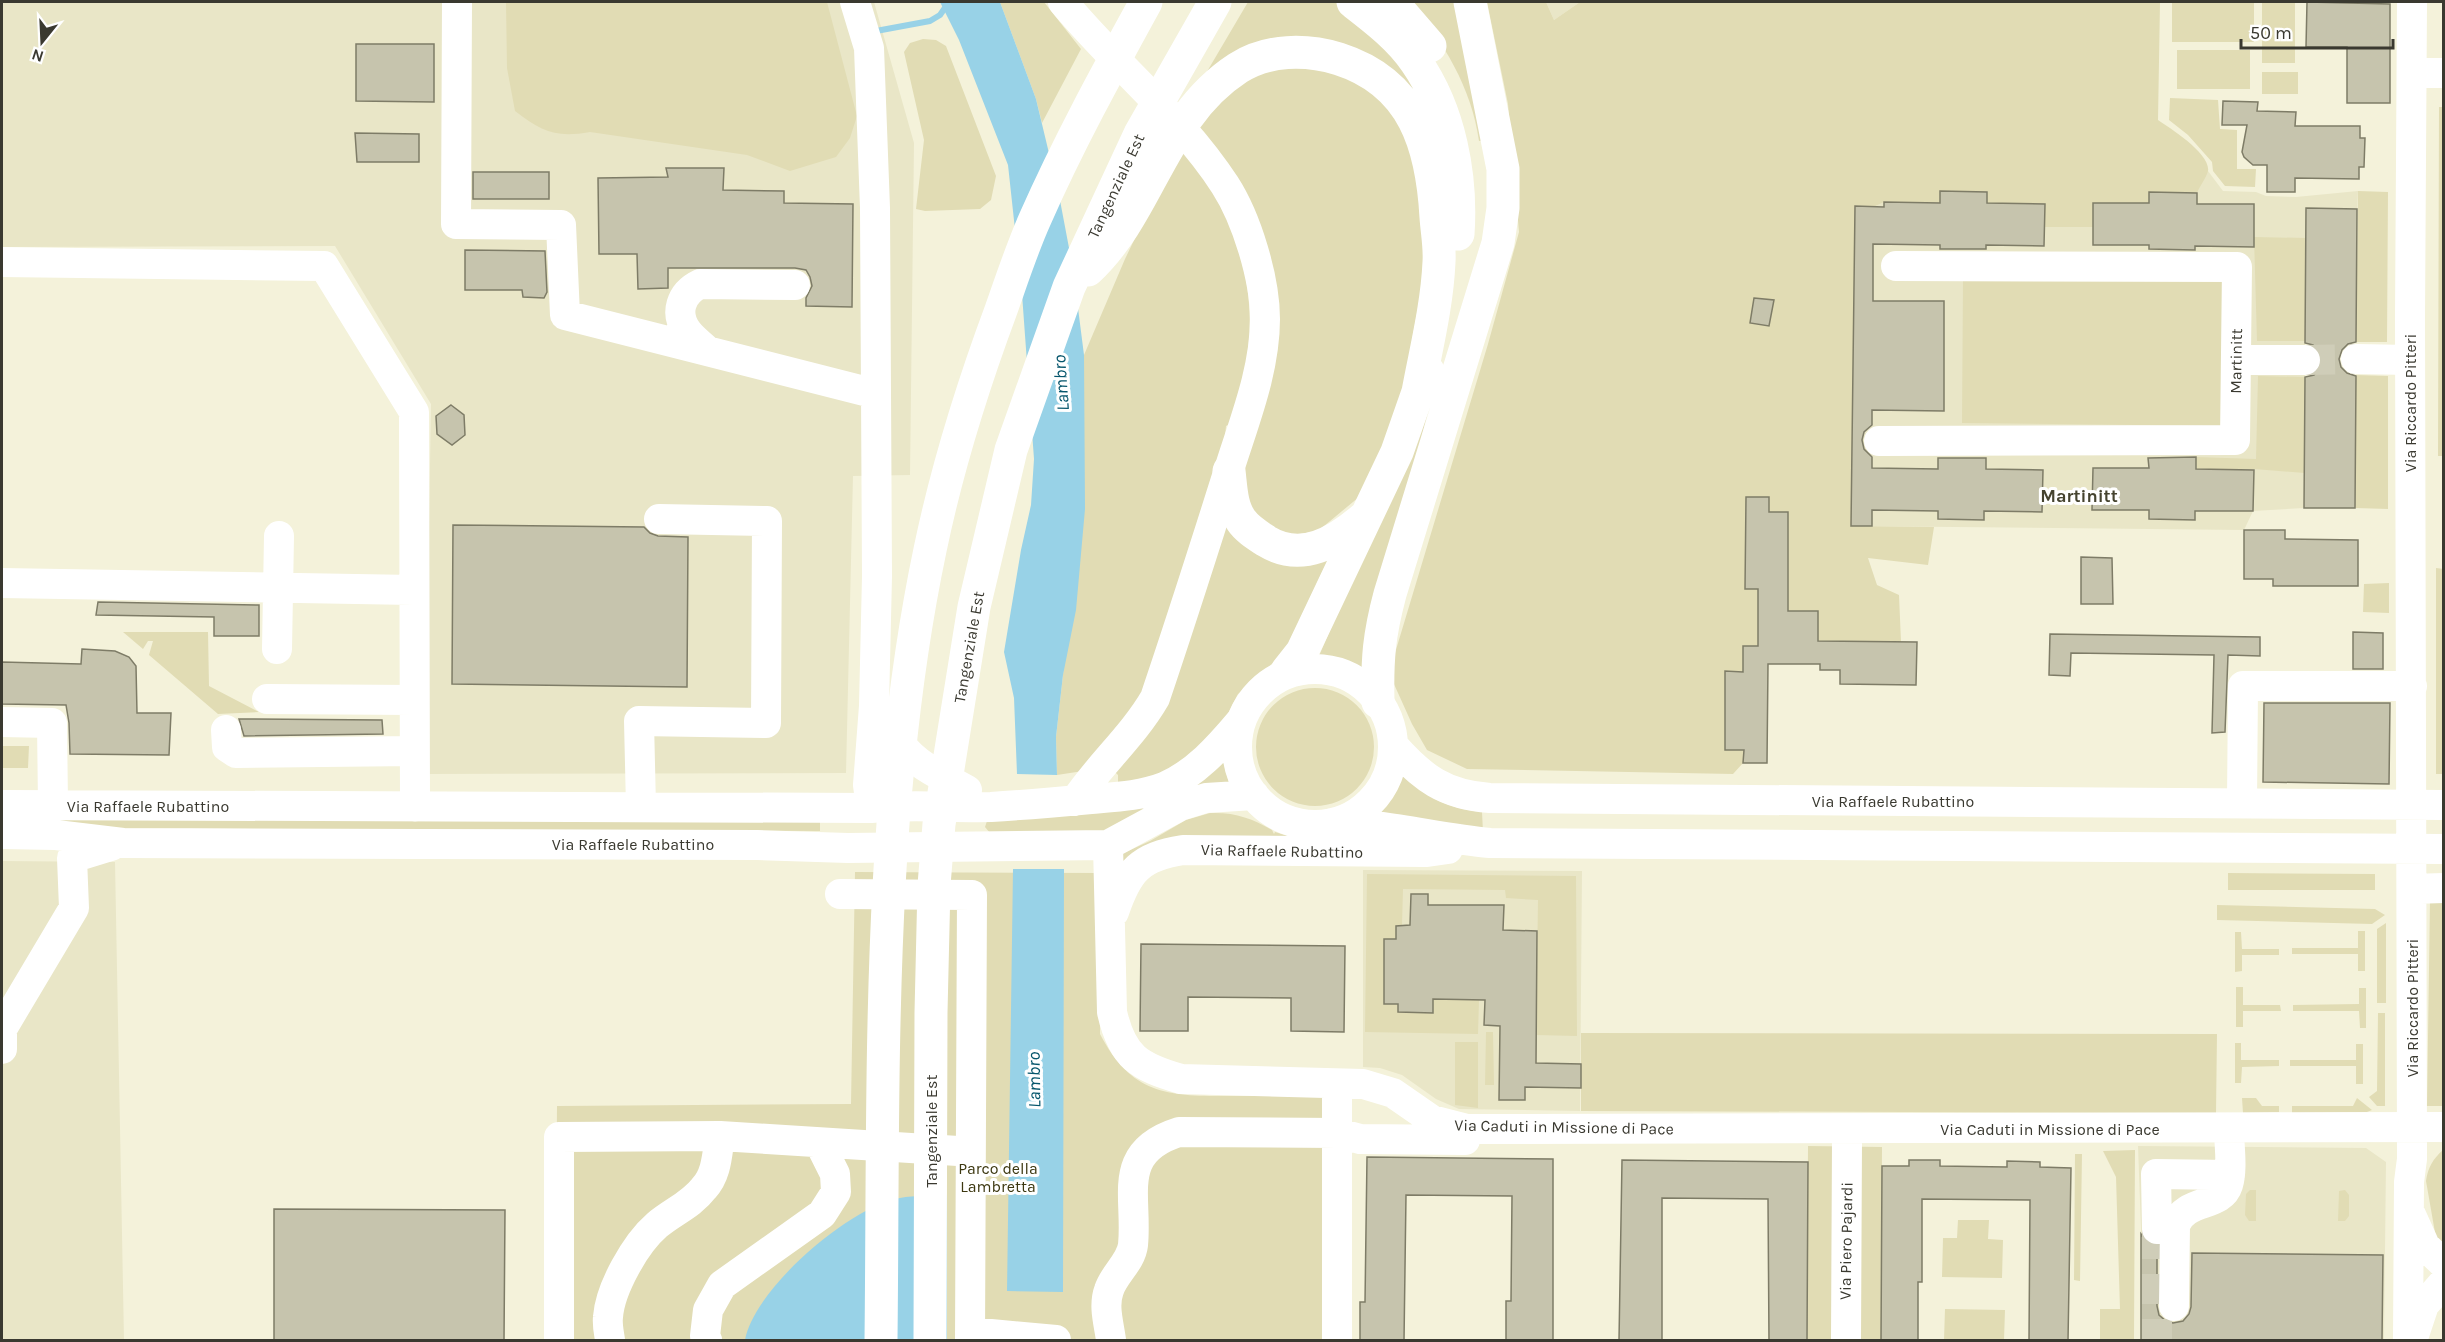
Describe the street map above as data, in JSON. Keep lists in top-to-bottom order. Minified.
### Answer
{"streets":{"highway":["Tangenziale Est"],"street":["Martinitt","Via Riccardo Pitteri","Via Raffaele Rubattino","Via Caduti in Missione di Pace","Via Piero Pajardi"]},"crossings":[["Via Riccardo Pitteri","Via Raffaele Rubattino"],["Via Raffaele Rubattino","Via Caduti in Missione di Pace"]],"districts":["Martinitt"],"water":["Lambro"],"parks":["Parco della Lambretta"],"scale_bar":"50 m","north":"bottom"}
